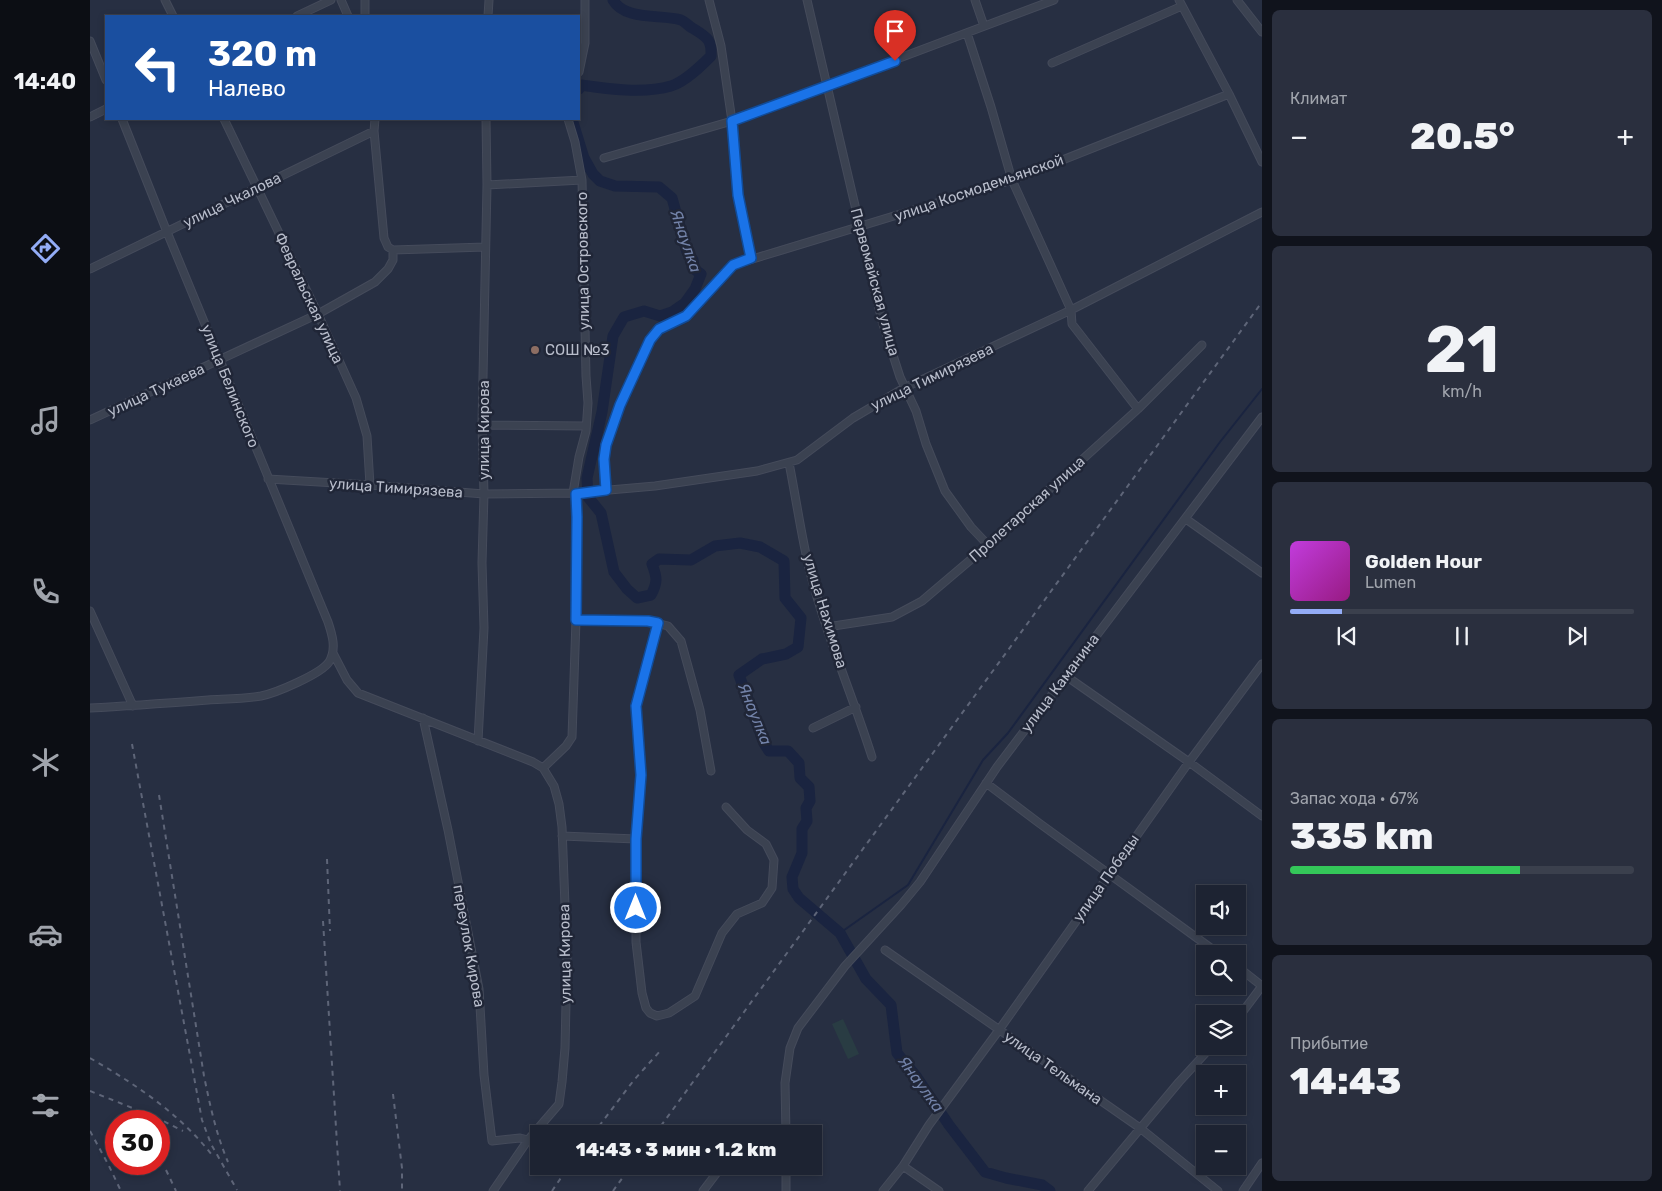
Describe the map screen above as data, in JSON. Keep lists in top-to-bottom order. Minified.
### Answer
{"streets":{"street":["улица Космодемьянской","улица Чкалова","улица Островского","Первомайская улица","Февральская улица","улица Тимирязева","улица Белинского","улица Тукаева","улица Кирова","Пролетарская улица","улица Нахимова","улица Каманина","улица Победы","переулок Кирова","улица Тельмана"]},"crossings":[["улица Космодемьянской","Первомайская улица"],["улица Космодемьянской","улица Тимирязева"],["улица Чкалова","Февральская улица"],["улица Чкалова","улица Белинского"],["улица Островского","улица Тимирязева"],["улица Островского","улица Кирова"],["Первомайская улица","улица Тимирязева"],["Первомайская улица","Пролетарская улица"],["Февральская улица","улица Тимирязева"],["Февральская улица","улица Тукаева"],["улица Тимирязева","улица Белинского"],["улица Тимирязева","улица Кирова"],["улица Тимирязева","улица Нахимова"],["улица Белинского","улица Тукаева"],["улица Кирова","переулок Кирова"],["Пролетарская улица","улица Нахимова"],["улица Победы","улица Тельмана"]],"water":["Янаулка"],"places":["СОШ №3"],"page":{"tabs":"14:40","tile":["Климат",["21","km/h"],["Запас хода · 67%","335 km"],["Прибытие","14:43"]],"turn":["320 m","Налево"],"heat":["−","20.5°","+"],"song":["Golden Hour","Lumen"],"map_buttons":["+","−"],"limit":"30","trip":"14:43 · 3 мин · 1.2 km"}}
